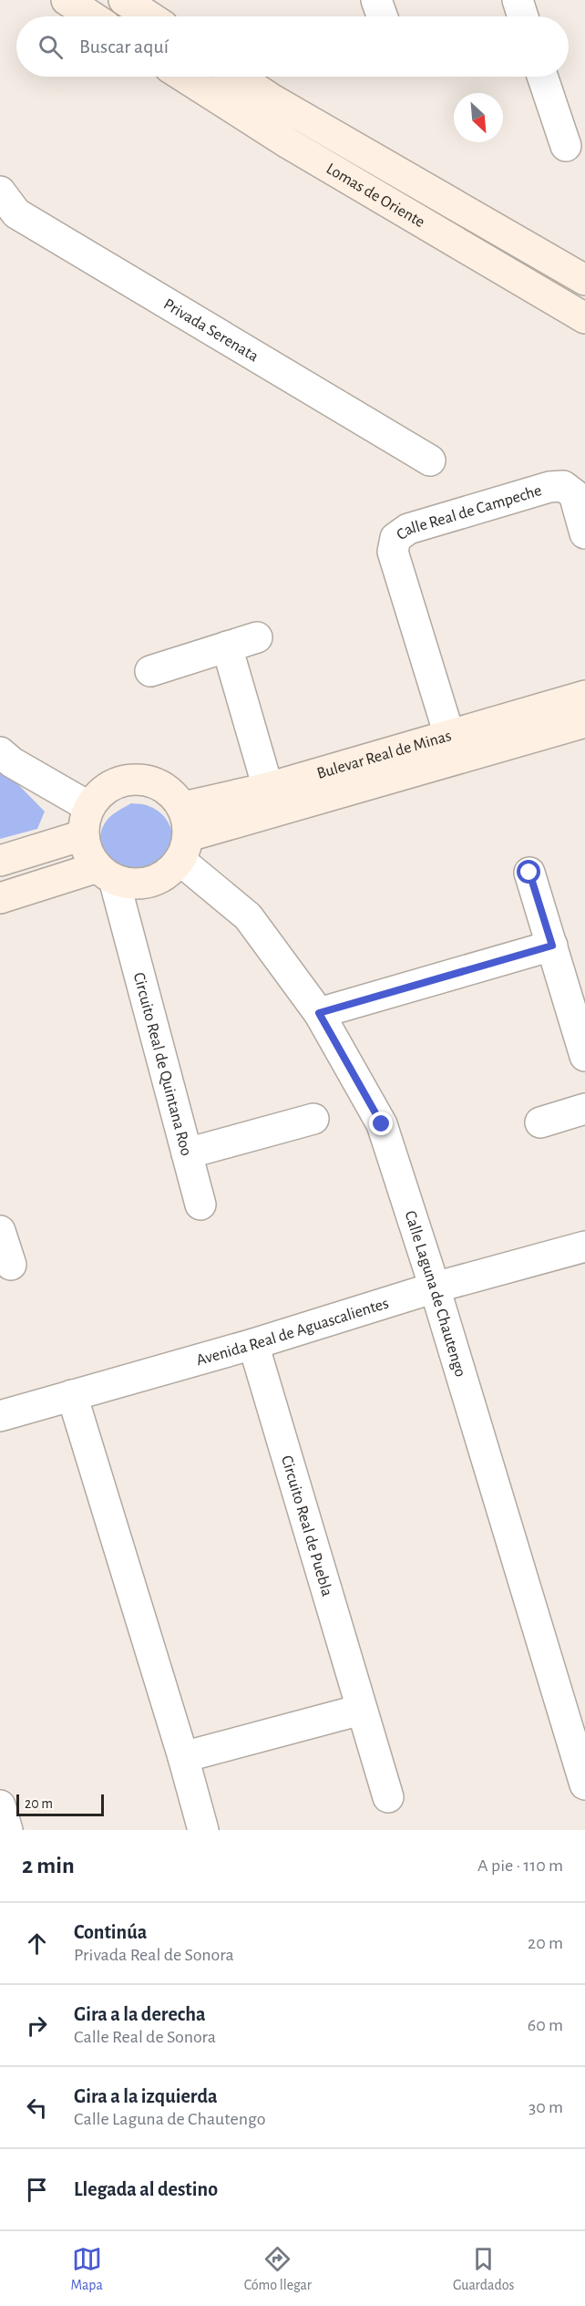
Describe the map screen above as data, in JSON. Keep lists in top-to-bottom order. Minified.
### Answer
{"streets":{"street":["Lomas de Oriente","Privada Serenata","Calle Real de Campeche","Bulevar Real de Minas","Circuito Real de Quintana Roo","Calle Laguna de Chautengo","Avenida Real de Aguascalientes","Circuito Real de Puebla"]},"crossings":[["Calle Real de Campeche","Bulevar Real de Minas"],["Bulevar Real de Minas","Circuito Real de Quintana Roo"],["Bulevar Real de Minas","Calle Laguna de Chautengo"],["Circuito Real de Quintana Roo","Calle Laguna de Chautengo"],["Calle Laguna de Chautengo","Avenida Real de Aguascalientes"],["Avenida Real de Aguascalientes","Circuito Real de Puebla"]],"scale_bar":"20 m","north":"bottom right","page":{"search":"Buscar aquí","scale":"20 m","heading":["2 min","A pie · 110 m"],"list":[["Continúa","Privada Real de Sonora","20 m"],["Gira a la derecha","Calle Real de Sonora","60 m"],["Gira a la izquierda","Calle Laguna de Chautengo","30 m"],"Llegada al destino"],"nav":["Mapa","Cómo llegar","Guardados"]}}
